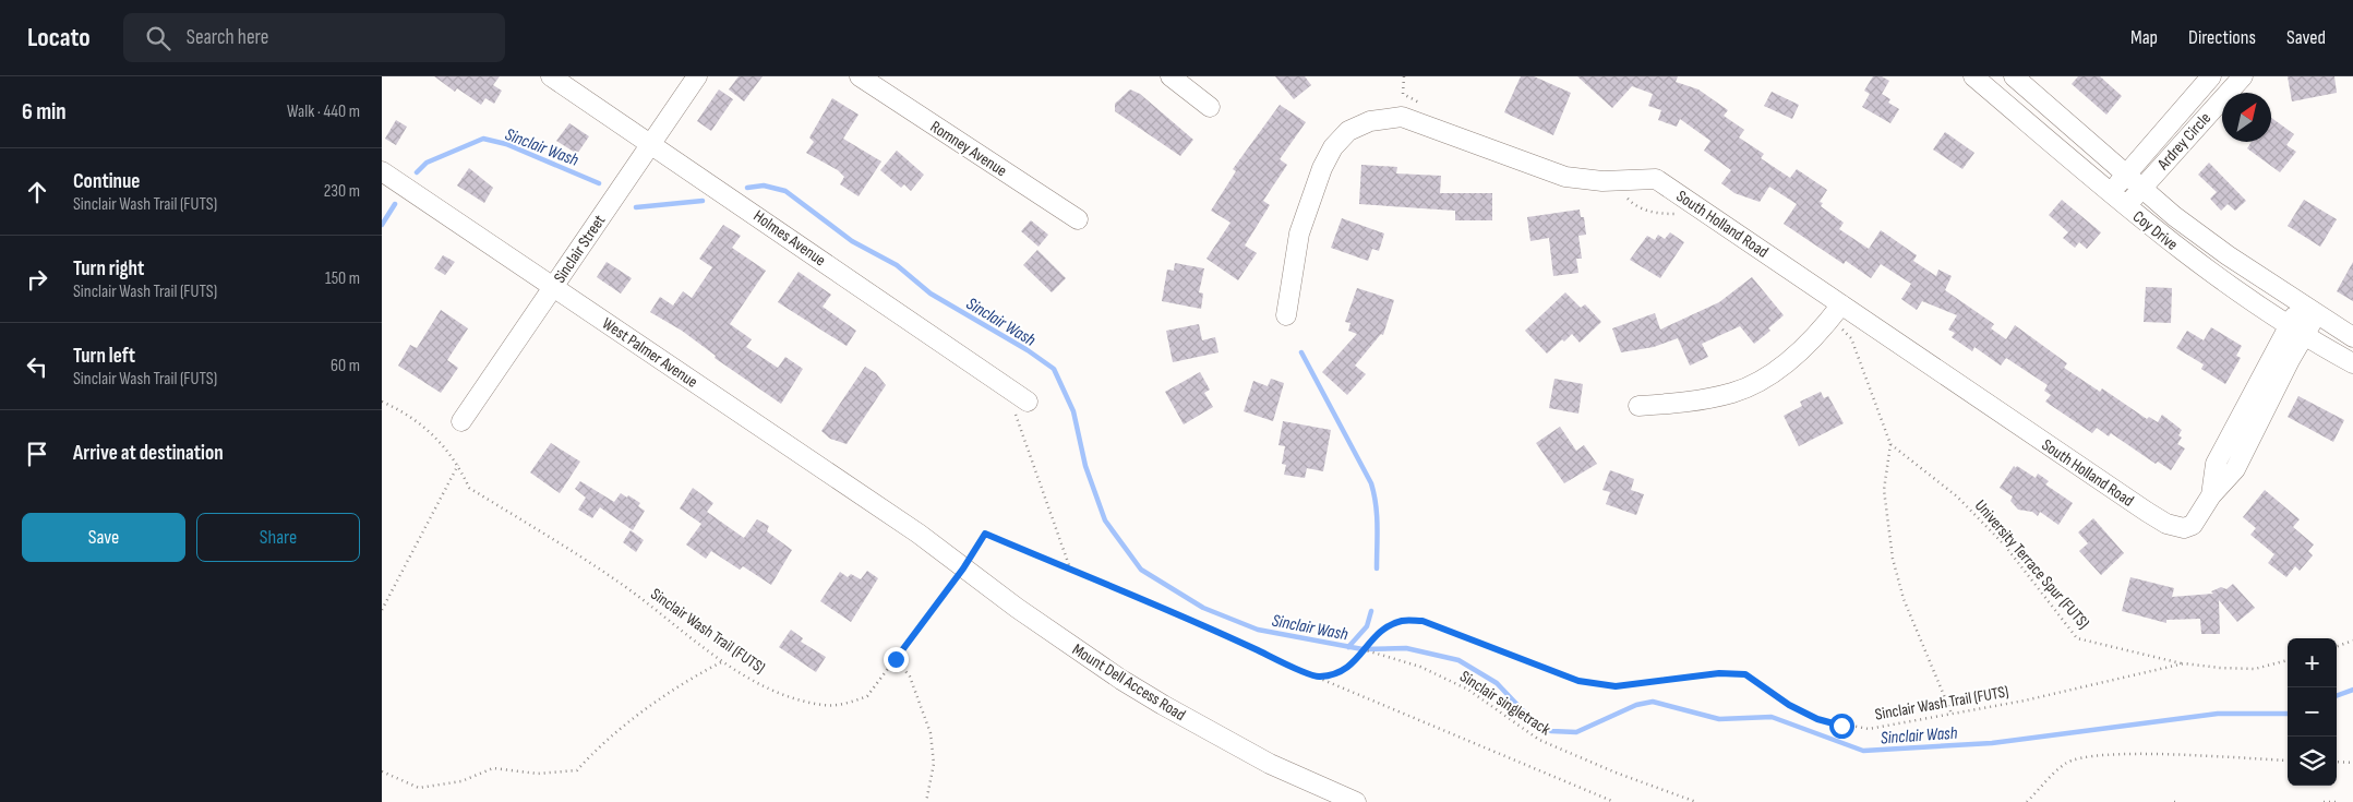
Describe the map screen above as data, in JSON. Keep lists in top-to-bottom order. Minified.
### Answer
{"streets":{"street":["Ardrey Circle","Romney Avenue","South Holland Road","Coy Drive","Holmes Avenue","Sinclair Street","West Palmer Avenue","Mount Dell Access Road"],"path":["University Terrace Spur (FUTS)","Sinclair Wash Trail (FUTS)","Sinclair singletrack"]},"crossings":[["Ardrey Circle","Coy Drive"],["South Holland Road","Coy Drive"],["Holmes Avenue","Sinclair Street"],["Sinclair Street","West Palmer Avenue"],["West Palmer Avenue","Mount Dell Access Road"],["University Terrace Spur (FUTS)","Sinclair Wash Trail (FUTS)"],["Sinclair Wash Trail (FUTS)","Mount Dell Access Road"],["Sinclair Wash Trail (FUTS)","Sinclair singletrack"]],"water":["Sinclair Wash"],"north":"top right","page":{"header":"Locato","search":"Search here","nav":["Map","Directions","Saved"],"heading":["6 min","Walk · 440 m"],"list":[["Continue","Sinclair Wash Trail (FUTS)","230 m"],["Turn right","Sinclair Wash Trail (FUTS)","150 m"],["Turn left","Sinclair Wash Trail (FUTS)","60 m"],"Arrive at destination"],"buttons":["Save","Share"],"map_buttons":["+","−"]}}
